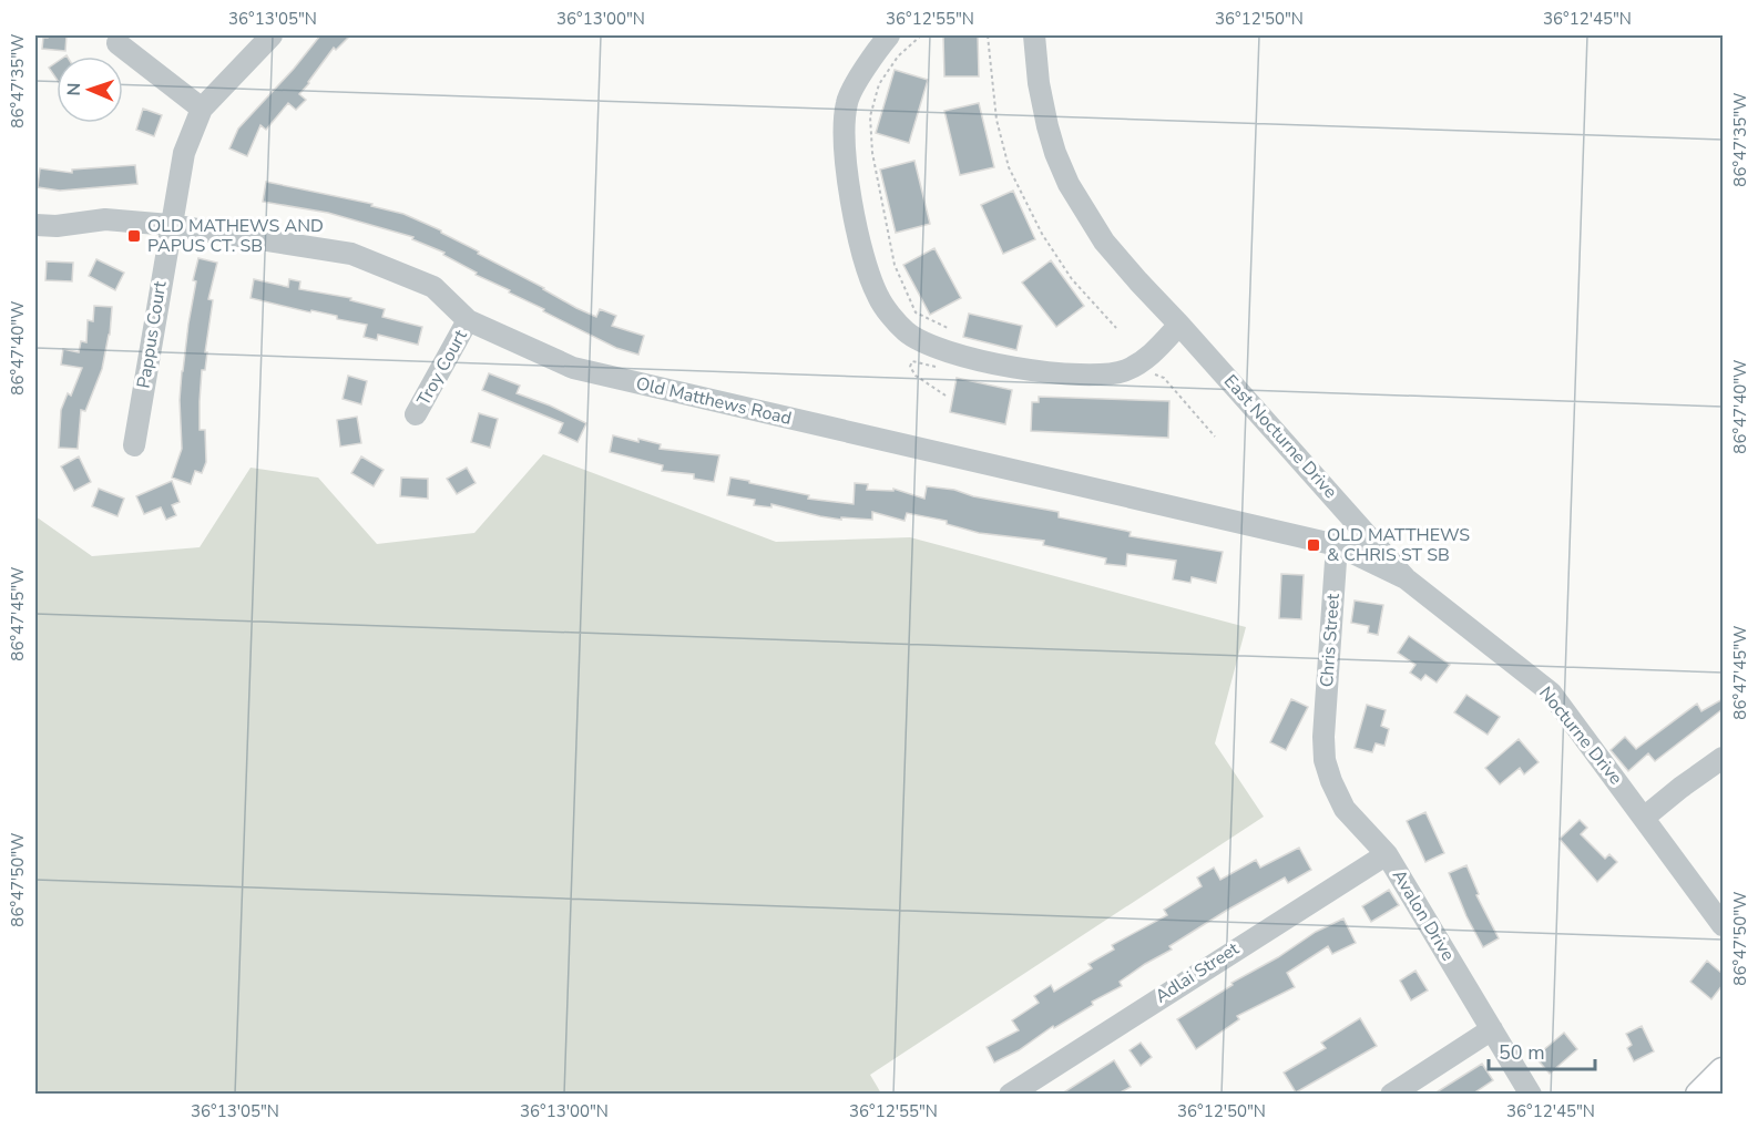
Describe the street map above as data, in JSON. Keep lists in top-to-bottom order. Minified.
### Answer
{"streets":{"street":["Pappus Court","Troy Court","Old Matthews Road","East Nocturne Drive","Chris Street","Nocturne Drive","Avalon Drive","Adlai Street"]},"crossings":[["Pappus Court","Old Matthews Road"],["Troy Court","Old Matthews Road"],["Old Matthews Road","East Nocturne Drive"],["Old Matthews Road","Chris Street"],["Old Matthews Road","Nocturne Drive"],["East Nocturne Drive","Nocturne Drive"],["Chris Street","Avalon Drive"],["Avalon Drive","Adlai Street"]],"places":{"transit":["OLD MATHEWS AND PAPUS CT. SB","OLD MATTHEWS & CHRIS ST SB"]},"scale_bar":"50 m","north":"left","coordinates":["36°13'05\"N","36°13'00\"N","36°12'55\"N","36°12'50\"N","36°12'45\"N","86°47'35\"W","86°47'40\"W","86°47'45\"W","86°47'50\"W"]}
